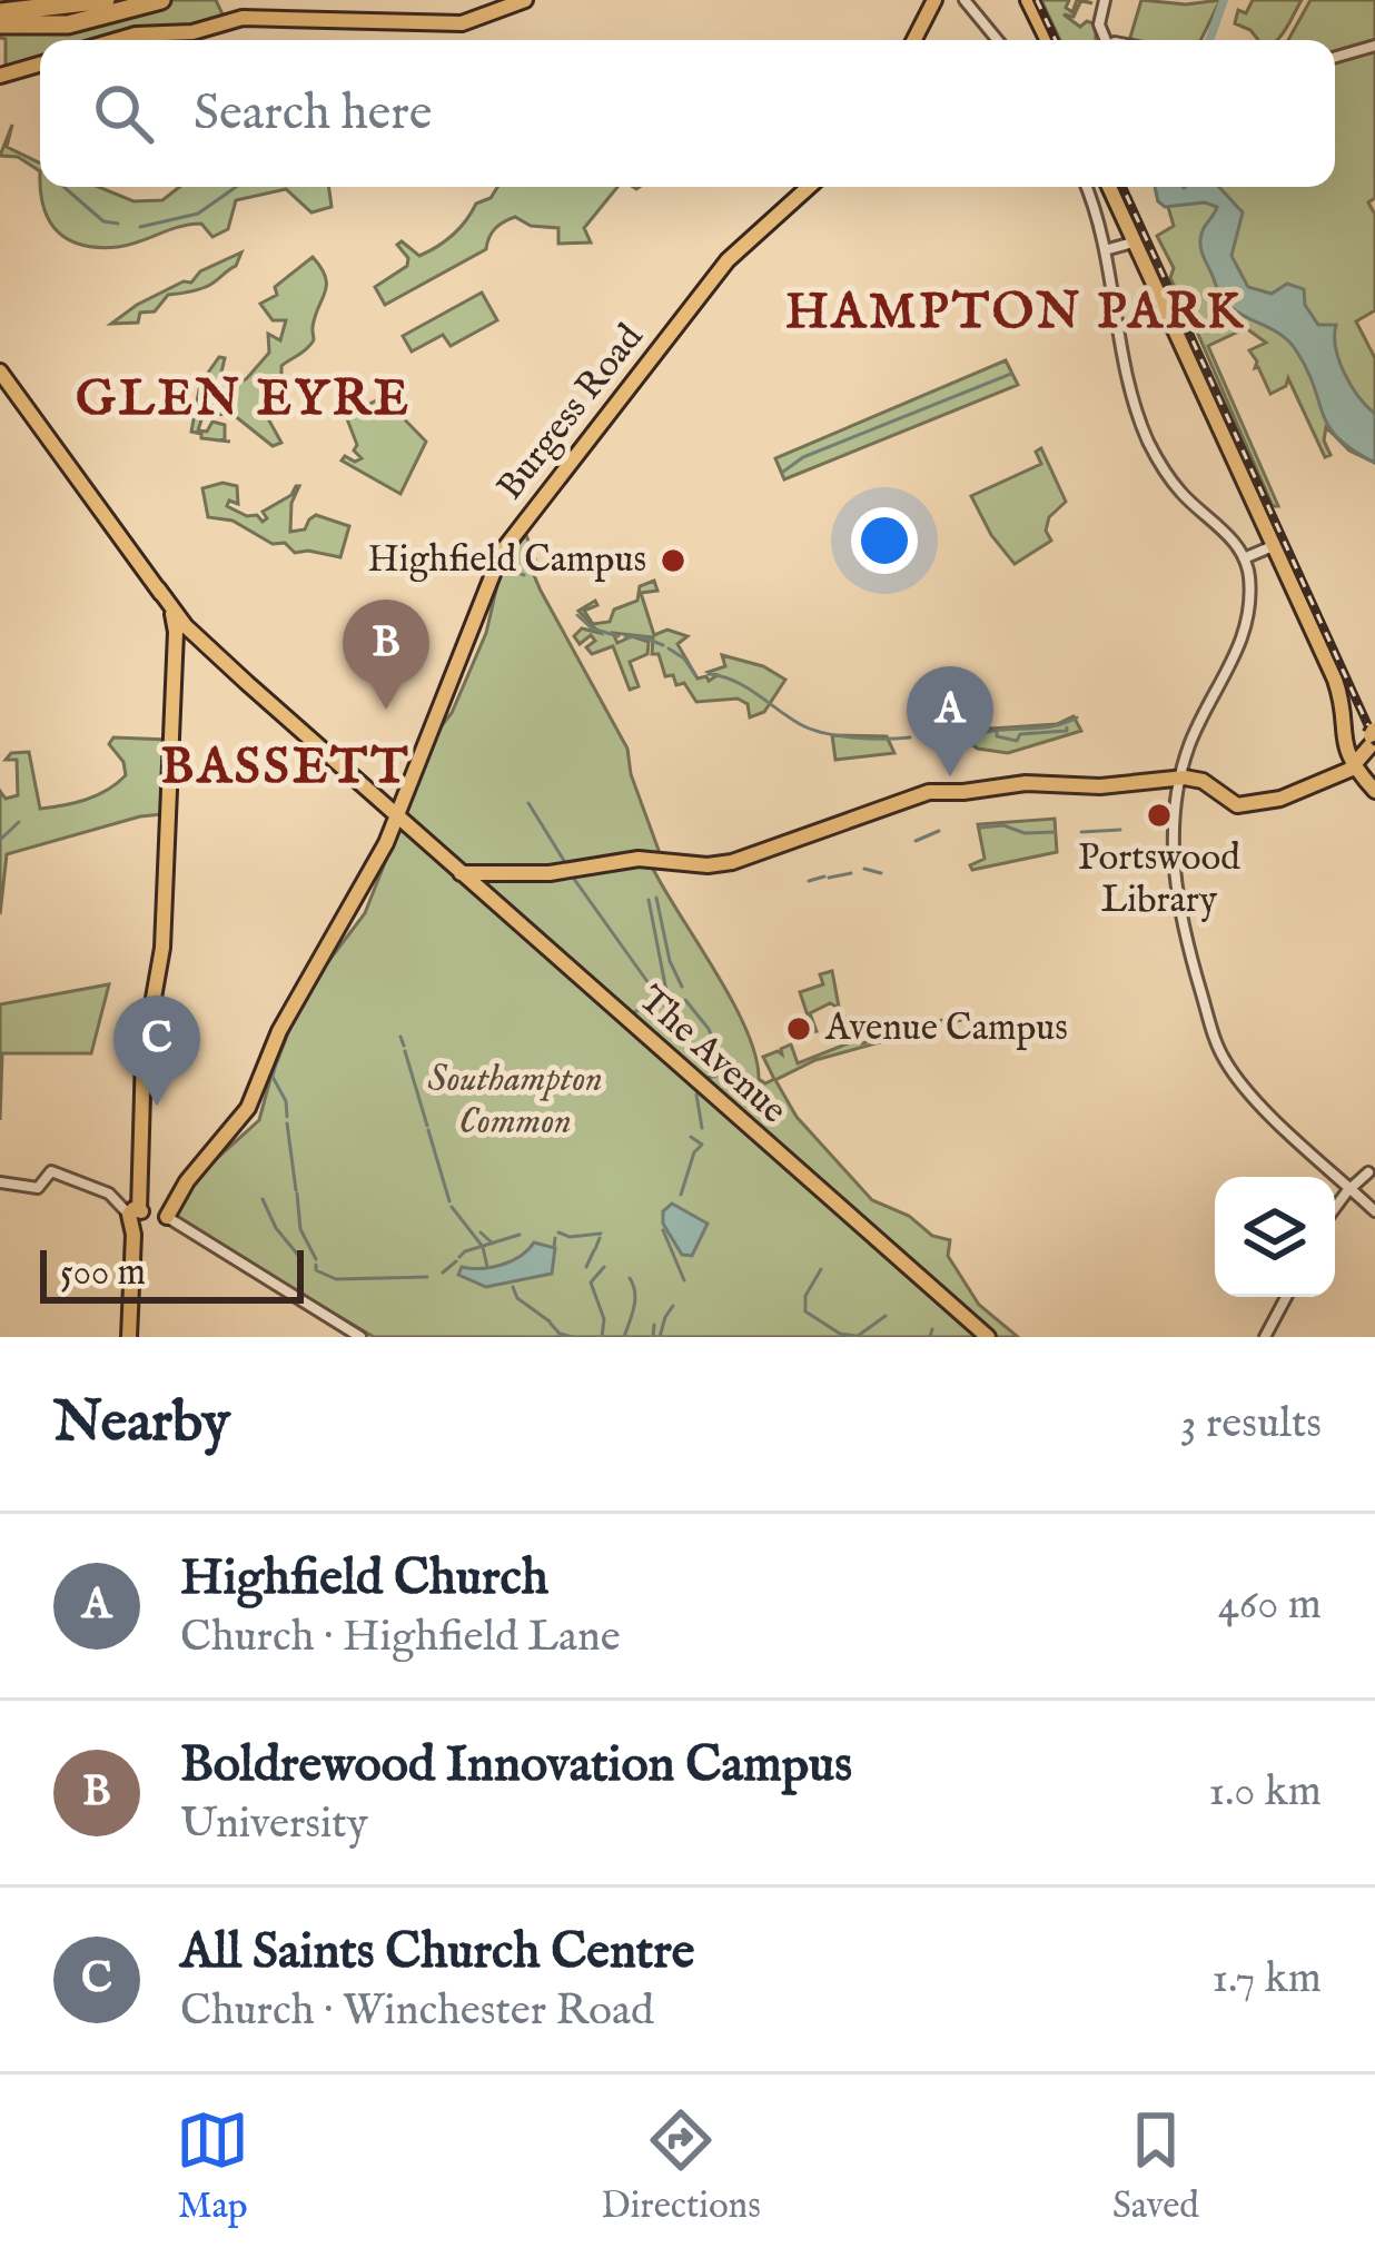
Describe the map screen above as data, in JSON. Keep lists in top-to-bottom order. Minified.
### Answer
{"streets":{"main road":["Burgess Road","The Avenue"]},"crossings":[["Burgess Road","The Avenue"]],"districts":["HAMPTON PARK","GLEN EYRE","BASSETT"],"parks":["Southampton Common"],"places":["Highfield Campus","Portswood Library","Avenue Campus"],"scale_bar":"500 m","page":{"search":"Search here","pins":["B","A","C"],"scale":"500 m","heading":["Nearby","3 results"],"list":[{"mark":"A","name":"Highfield Church","note":"Church · Highfield Lane","value":"460 m"},{"mark":"B","name":"Boldrewood Innovation Campus","note":"University","value":"1.0 km"},{"mark":"C","name":"All Saints Church Centre","note":"Church · Winchester Road","value":"1.7 km"}],"nav":["Map","Directions","Saved"]}}
